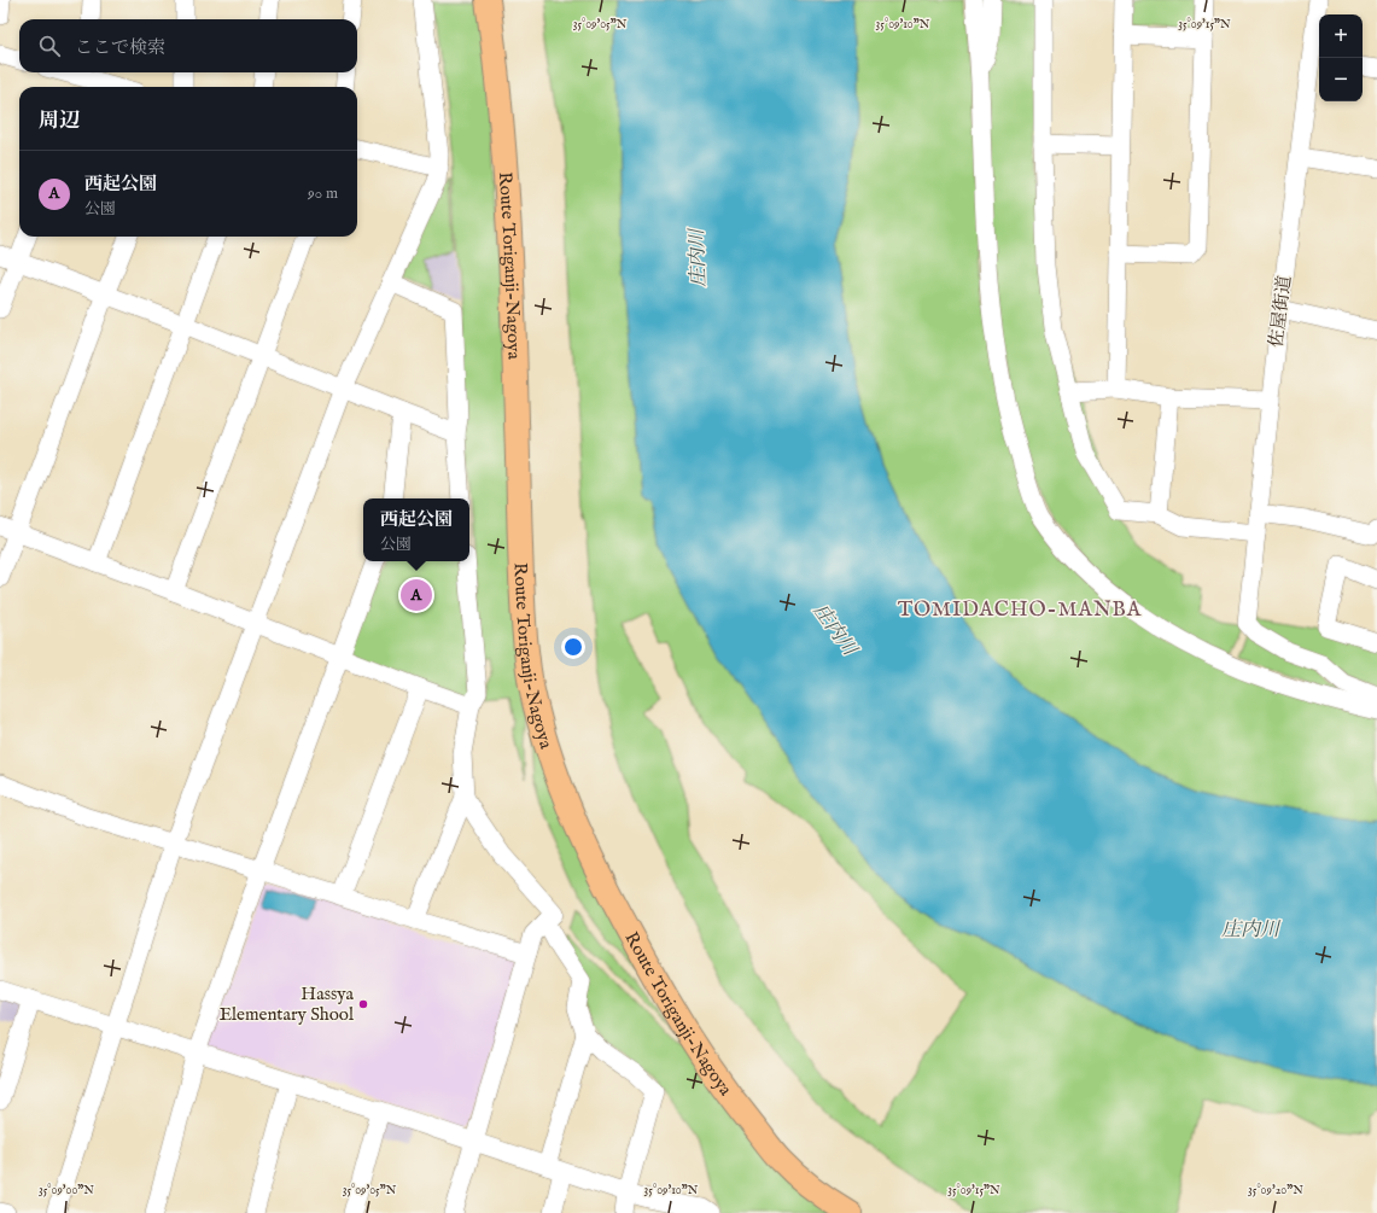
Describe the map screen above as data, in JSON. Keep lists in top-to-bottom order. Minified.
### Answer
{"streets":{"main road":["Route Toriganji-Nagoya"],"street":["佐屋街道"]},"districts":["TOMIDACHO-MANBA"],"water":["庄内川"],"places":["Hassya Elementary Shool"],"page":{"map_buttons":["+","−"],"search":"ここで検索","heading":"周辺","list":[{"mark":"A","name":"西起公園","note":"公園","value":"90 m"}],"popup":["西起公園","公園"],"pins":"A"},"coordinates":["35°09'05\"N","35°09'10\"N","35°09'15\"N","35°09'00\"N","35°09'20\"N"]}
